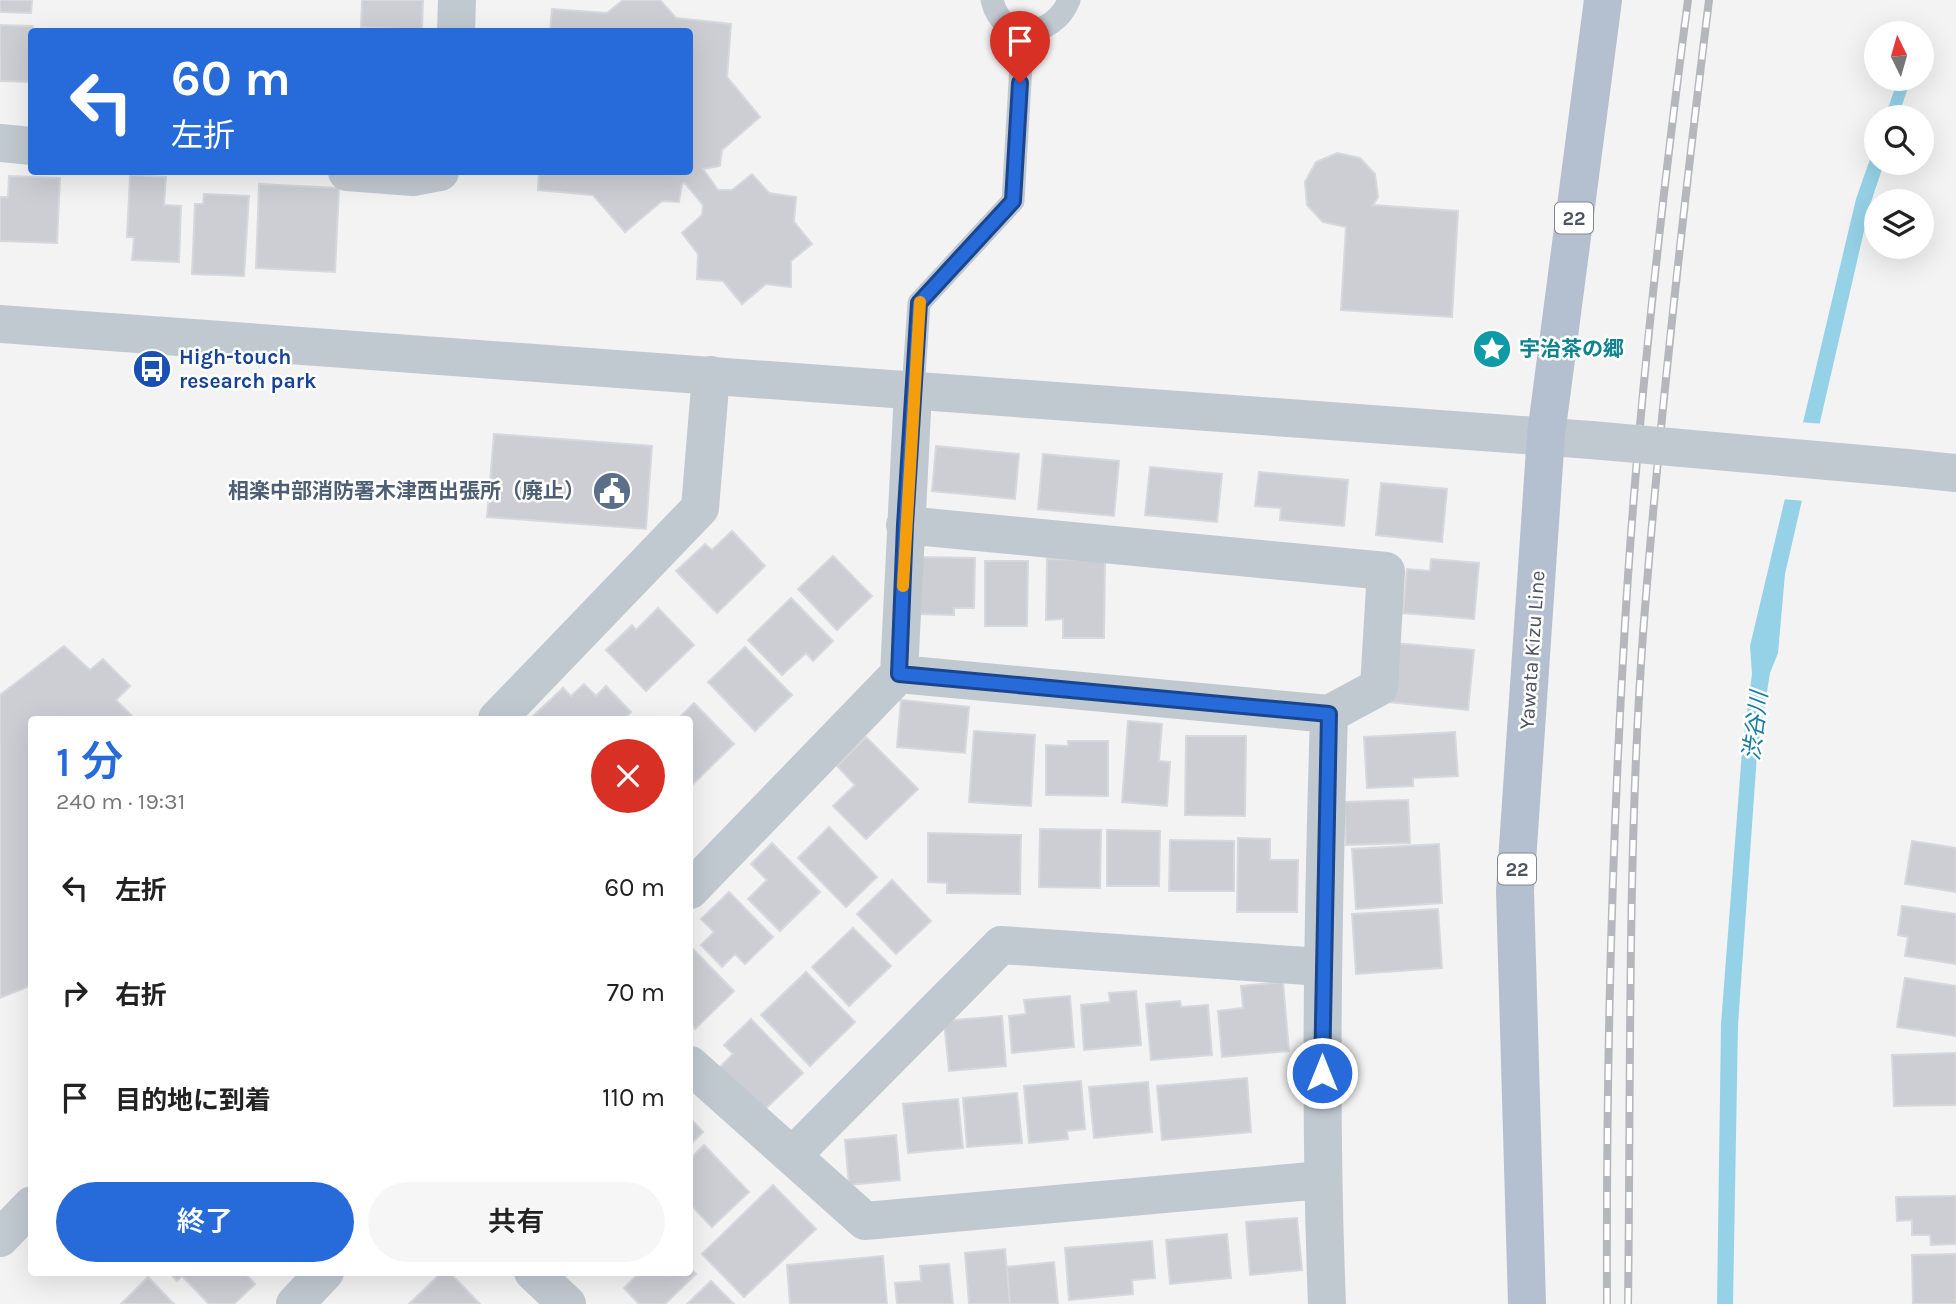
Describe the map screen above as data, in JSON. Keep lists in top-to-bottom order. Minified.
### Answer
{"streets":{"main road":["22","Yawata Kizu Line"]},"water":["渋谷川"],"places":{"place":["宇治茶の郷"],"bus stop":["High-touch research park"],"public building":["相楽中部消防署木津西出張所（廃止）"]},"north":"top","page":{"turn":["60 m","左折"],"heading":["1 分","240 m · 19:31"],"list":[{"name":"左折","value":"60 m"},{"name":"右折","value":"70 m"},{"name":"目的地に到着","value":"110 m"}],"buttons":["終了","共有"]}}
